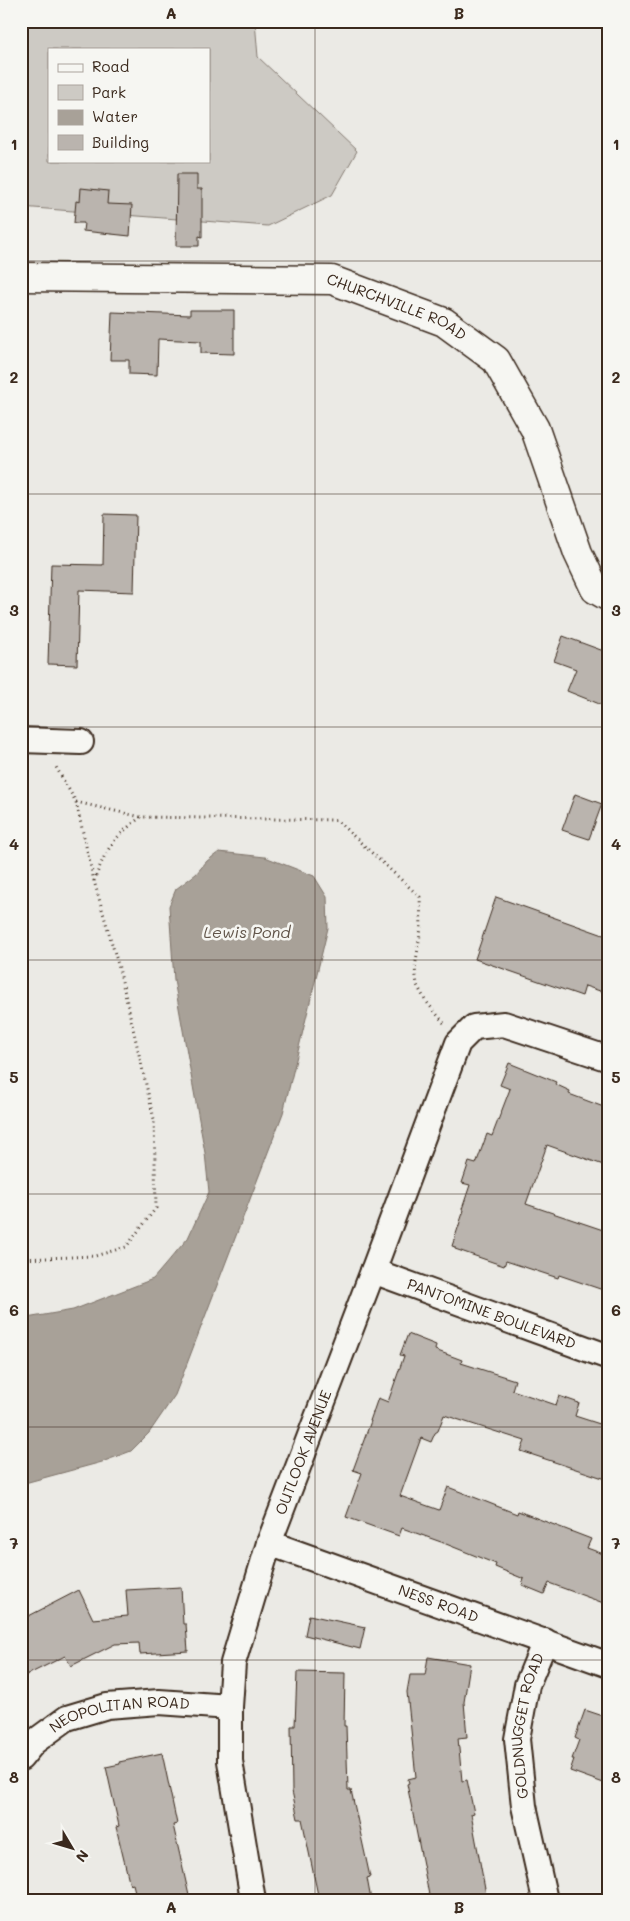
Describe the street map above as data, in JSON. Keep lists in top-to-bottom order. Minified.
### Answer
{"streets":{"street":["CHURCHVILLE ROAD","PANTOMINE BOULEVARD","OUTLOOK AVENUE","NESS ROAD","NEOPOLITAN ROAD","GOLDNUGGET ROAD"]},"crossings":[["PANTOMINE BOULEVARD","OUTLOOK AVENUE"],["OUTLOOK AVENUE","NESS ROAD"],["OUTLOOK AVENUE","NEOPOLITAN ROAD"],["NESS ROAD","GOLDNUGGET ROAD"]],"water":["Lewis Pond"],"legend":["Road","Park","Water","Building"],"north":"bottom right","grid":{"columns":["A","B"],"rows":["1","2","3","4","5","6","7","8"]}}
